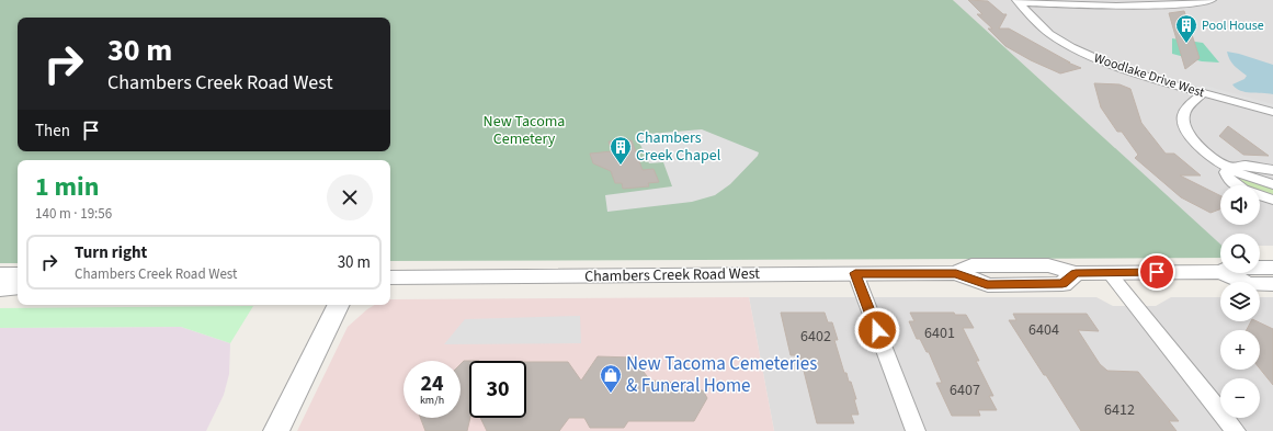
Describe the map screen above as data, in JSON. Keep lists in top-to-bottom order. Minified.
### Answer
{"streets":{"street":["Woodlake Drive West","Chambers Creek Road West"]},"parks":["New Tacoma Cemetery"],"places":{"building":["Pool House","Chambers Creek Chapel"],"shop":["New Tacoma Cemeteries & Funeral Home"]},"house_numbers":["6404","6401","6402","6407","6412"],"page":{"turn":["30 m","Chambers Creek Road West"],"then":"Then","heading":["1 min","140 m · 19:56"],"map_buttons":["+","−"],"list":[{"name":"Turn right","note":"Chambers Creek Road West","value":"30 m"}],"speed":"24 km/h","limit":"30"}}
